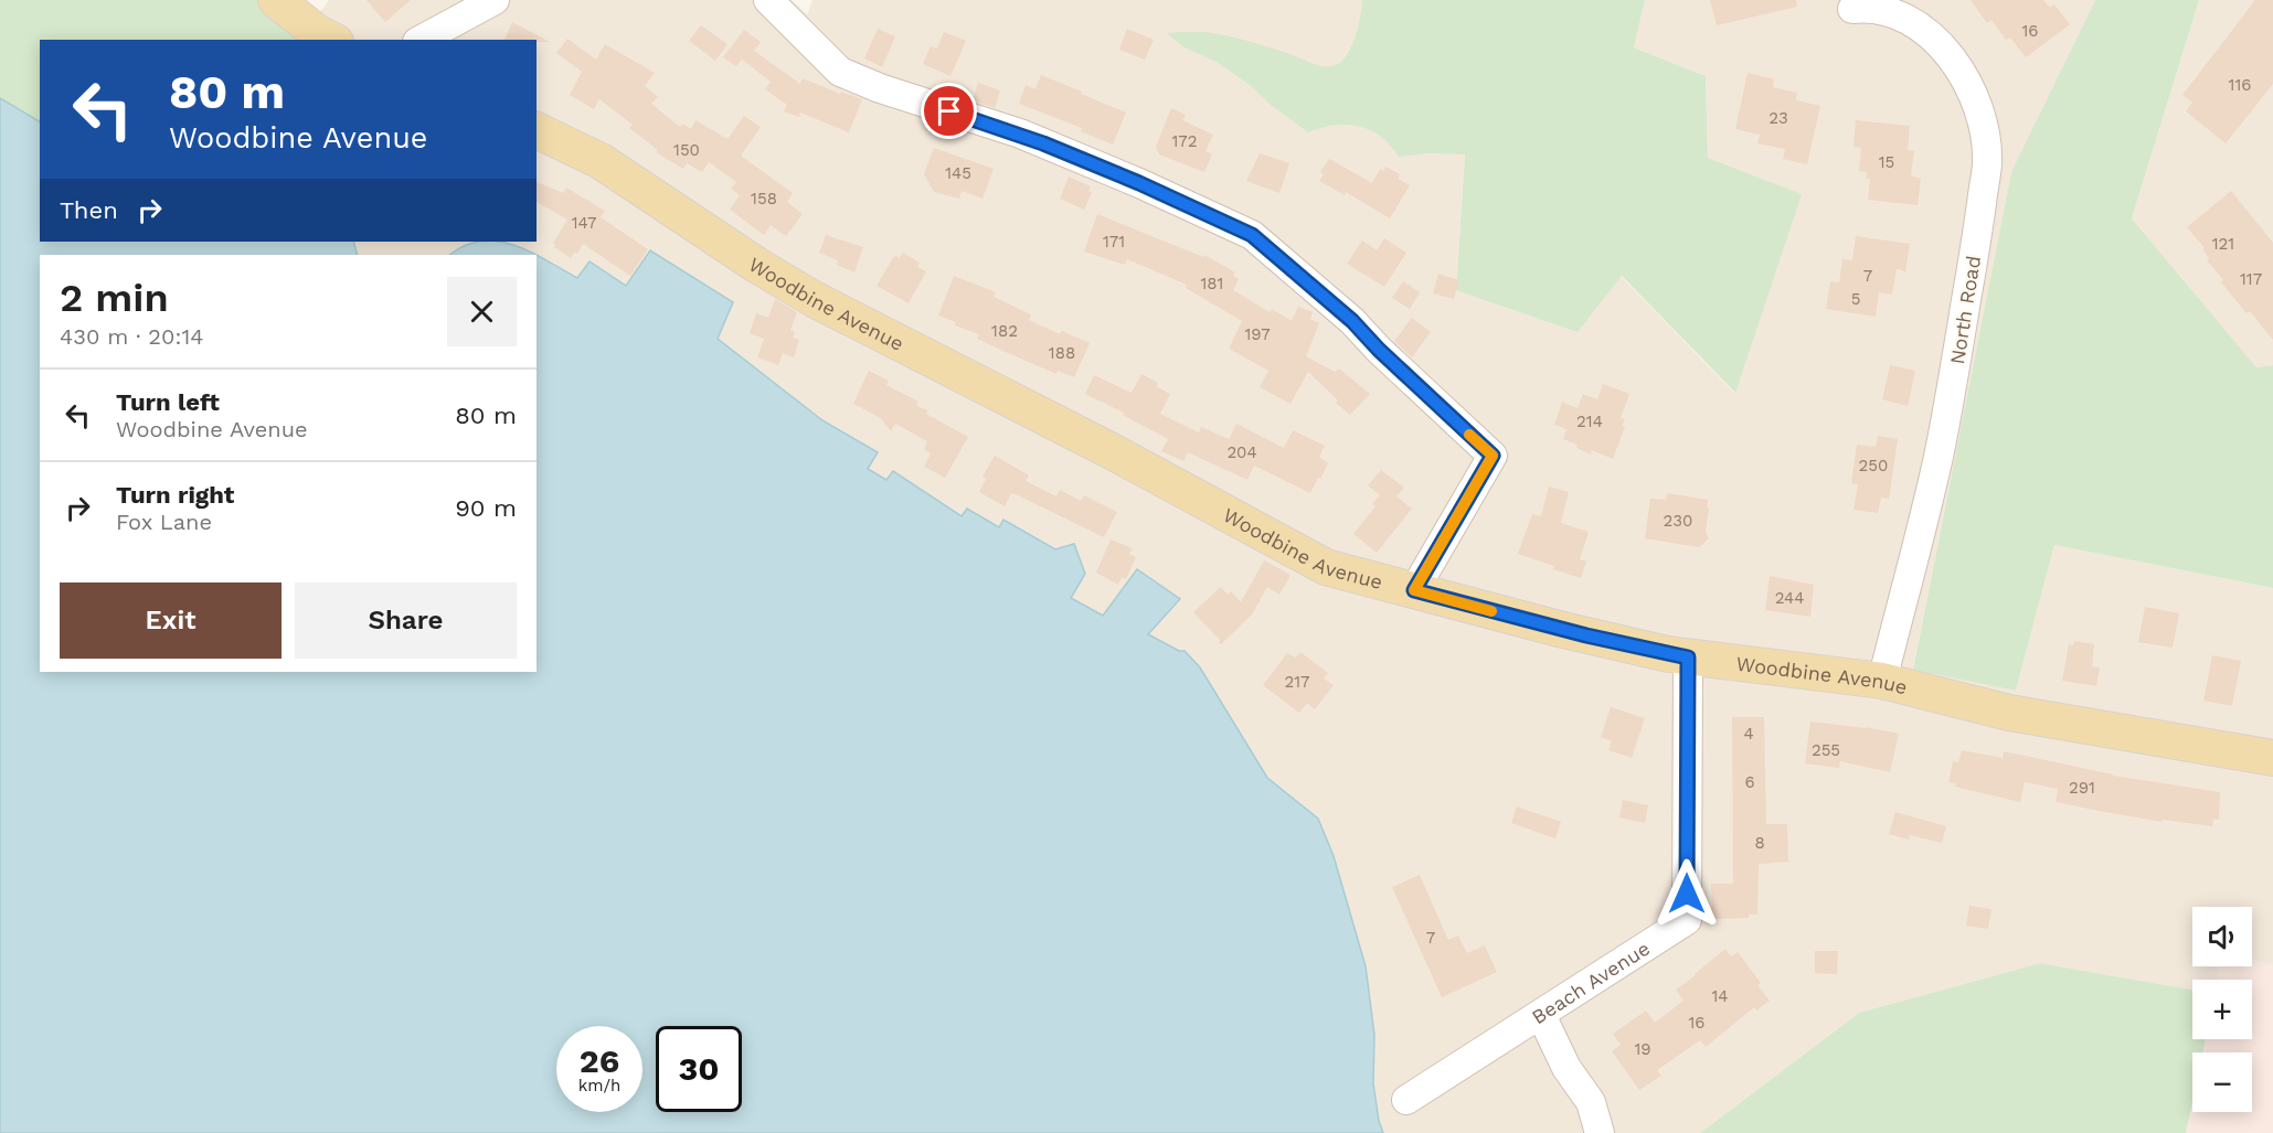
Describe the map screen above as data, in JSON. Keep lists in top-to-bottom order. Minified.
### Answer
{"streets":{"main road":["Woodbine Avenue"],"street":["North Road","Beach Avenue"]},"crossings":[["Woodbine Avenue","North Road"],["Woodbine Avenue","Beach Avenue"]],"house_numbers":["16","116","23","172","150","15","145","158","147","171","121","7","117","181","5","182","197","188","214","204","250","230","244","217","4","255","6","291","8","7","14","16","19"],"page":{"turn":["80 m","Woodbine Avenue"],"then":"Then","heading":["2 min","430 m · 20:14"],"list":[{"name":"Turn left","note":"Woodbine Avenue","value":"80 m"},{"name":"Turn right","note":"Fox Lane","value":"90 m"}],"buttons":["Exit","Share"],"map_buttons":["+","−"],"speed":"26 km/h","limit":"30"}}
